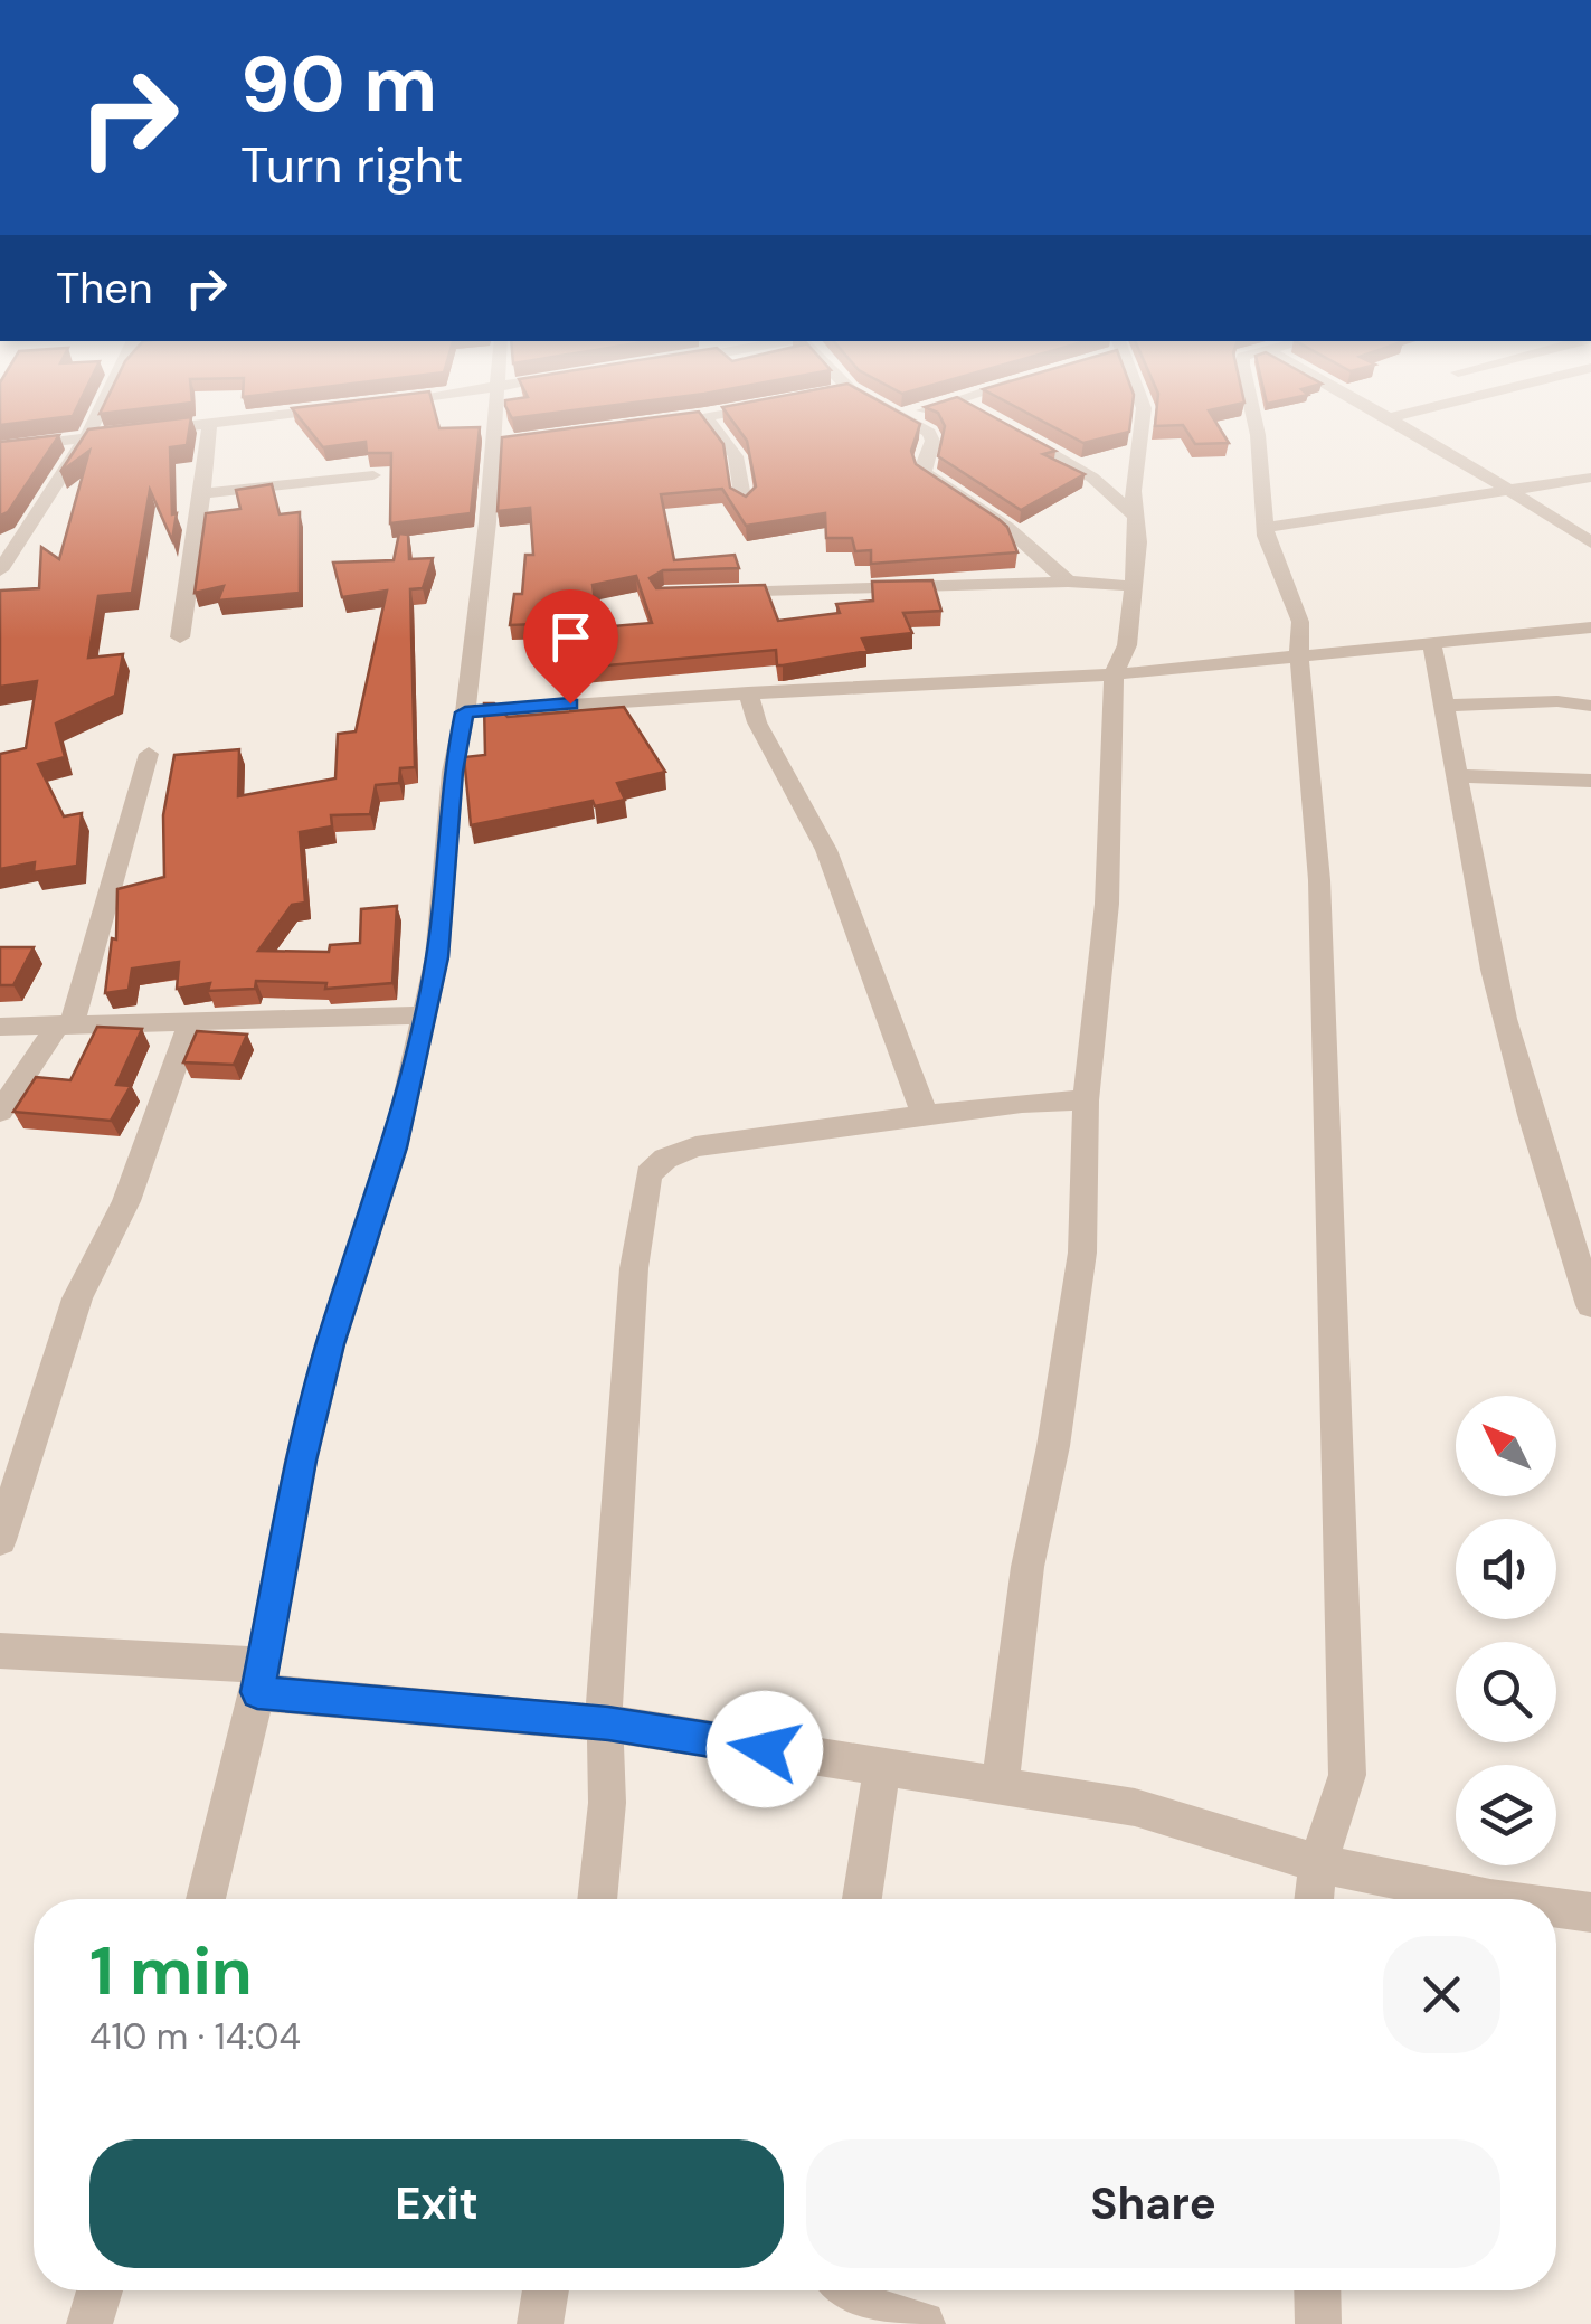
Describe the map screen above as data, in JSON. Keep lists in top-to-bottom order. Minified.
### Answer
{"north":"top left","page":{"turn":["90 m","Turn right"],"then":"Then","heading":["1 min","410 m · 14:04"],"buttons":["Exit","Share"]}}
